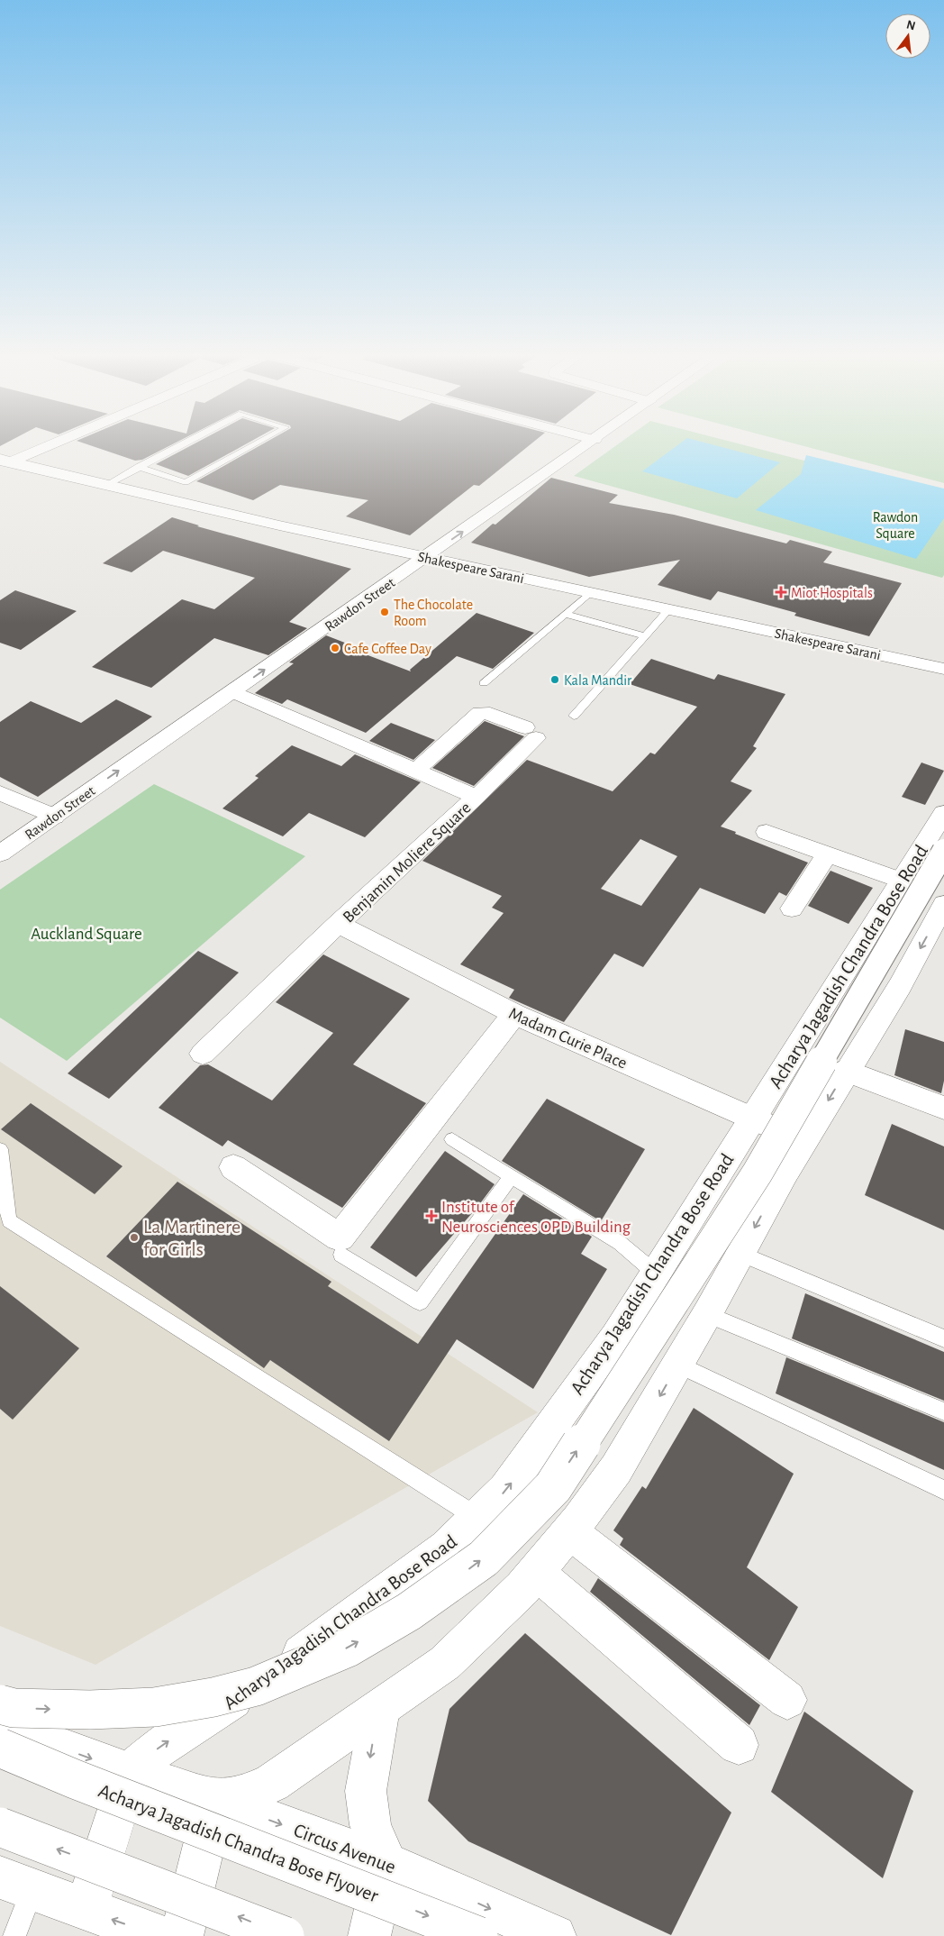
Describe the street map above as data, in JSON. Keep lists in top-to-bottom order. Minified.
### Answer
{"streets":{"main road":["Shakespeare Sarani","Rawdon Street","Benjamin Moliere Square","Acharya Jagadish Chandra Bose Road","Madam Curie Place","Acharya Jagadish Chandra Bose Flyover","Circus Avenue"]},"crossings":[["Shakespeare Sarani","Rawdon Street"],["Rawdon Street","Benjamin Moliere Square"],["Benjamin Moliere Square","Madam Curie Place"],["Acharya Jagadish Chandra Bose Road","Madam Curie Place"],["Acharya Jagadish Chandra Bose Road","Circus Avenue"]],"one_way":["Rawdon Street"],"parks":["Rawdon Square","Auckland Square"],"places":{"health":["Miot Hospitals","Institute of Neurosciences OPD Building"],"other":["The Chocolate Room","Cafe Coffee Day","Kala Mandir","La Martinere for Girls"]},"north":"top"}
